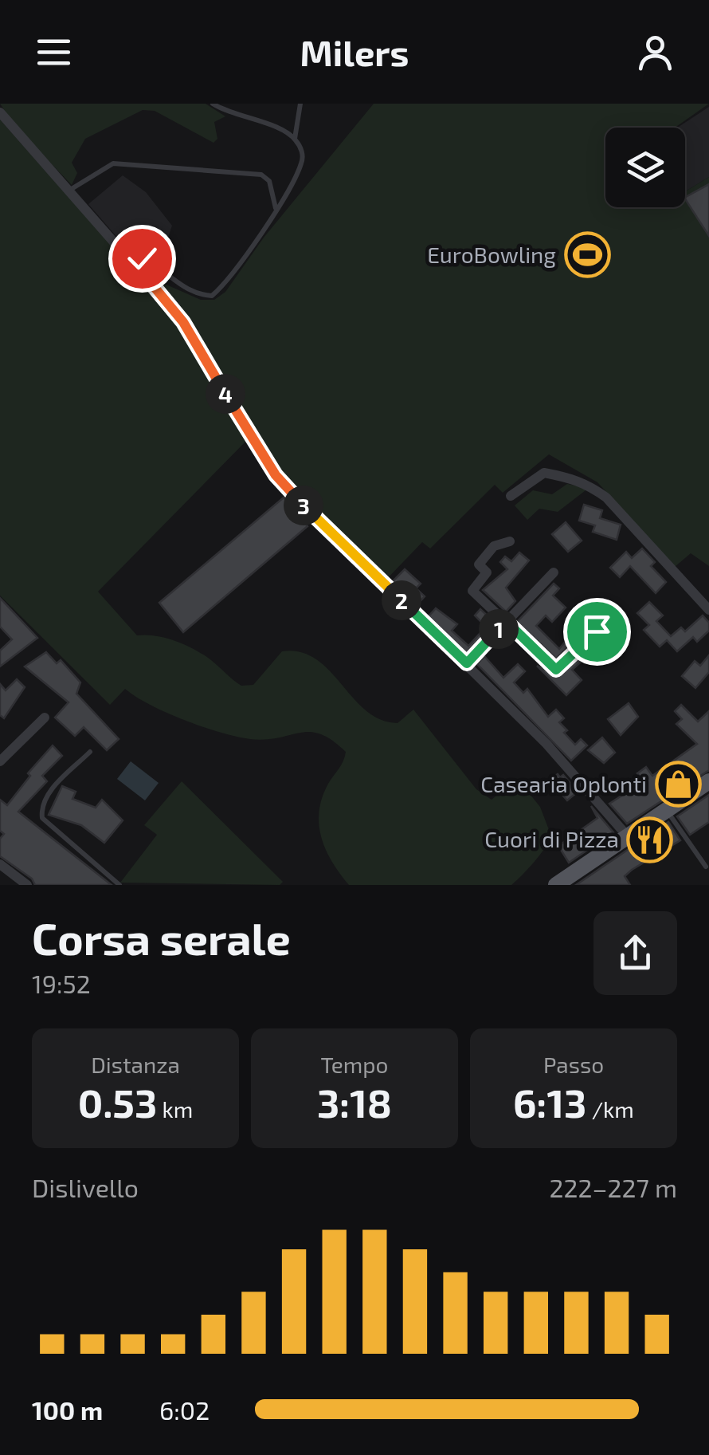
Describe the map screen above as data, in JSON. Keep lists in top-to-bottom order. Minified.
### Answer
{"places":{"sports":["EuroBowling"],"shop":["Casearia Oplonti"],"restaurant":["Cuori di Pizza"]},"page":{"header":"Milers","pins":["4","3","2","1"],"heading":["Corsa serale","19:52"],"stats":[["Distanza","0.53 km"],["Tempo","3:18"],["Passo","6:13 /km"]],"chart":["Dislivello","222–227 m"],"list":[{"name":"100 m","note":"6:02"}]}}
